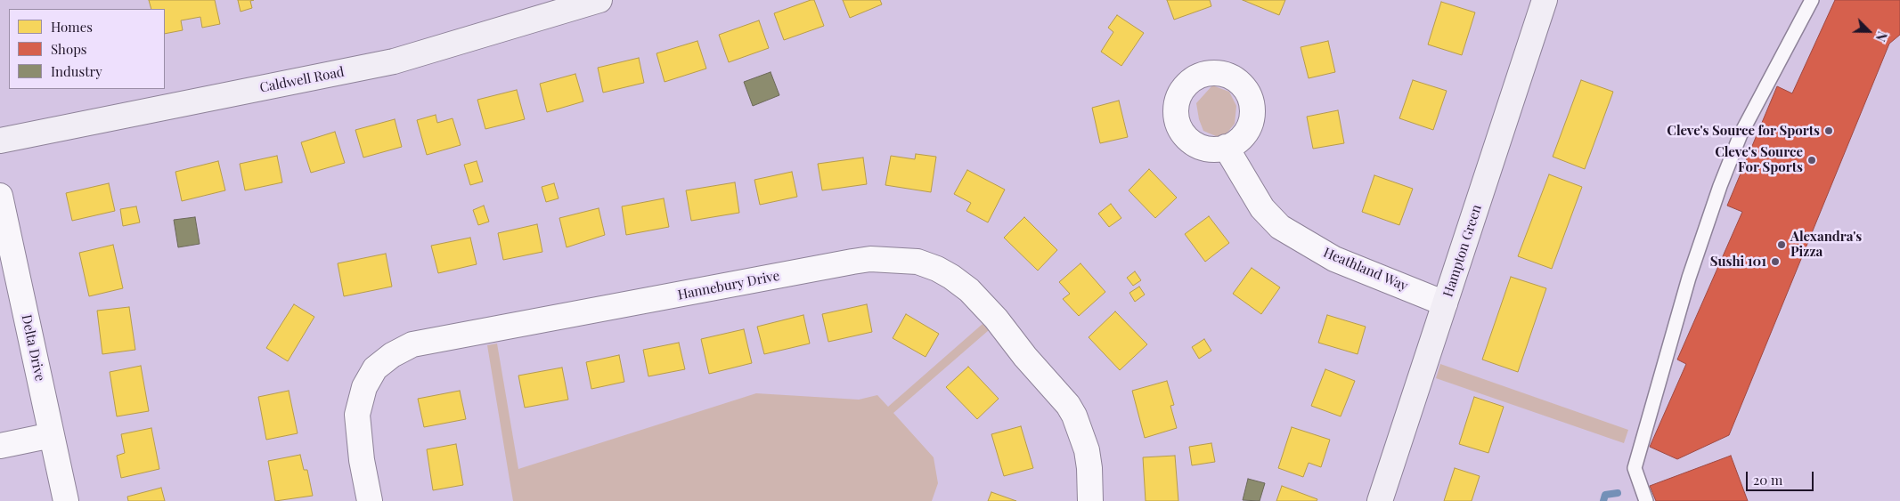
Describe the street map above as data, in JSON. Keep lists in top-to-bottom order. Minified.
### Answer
{"streets":{"street":["Caldwell Road","Hampton Green","Heathland Way","Hannebury Drive","Delta Drive"]},"crossings":[["Hampton Green","Heathland Way"]],"places":["Cleve's Source for Sports","Cleve's Source For Sports","Alexandra's Pizza","Sushi 101"],"legend":["Homes","Shops","Industry"],"scale_bar":"20 m","north":"bottom right"}
